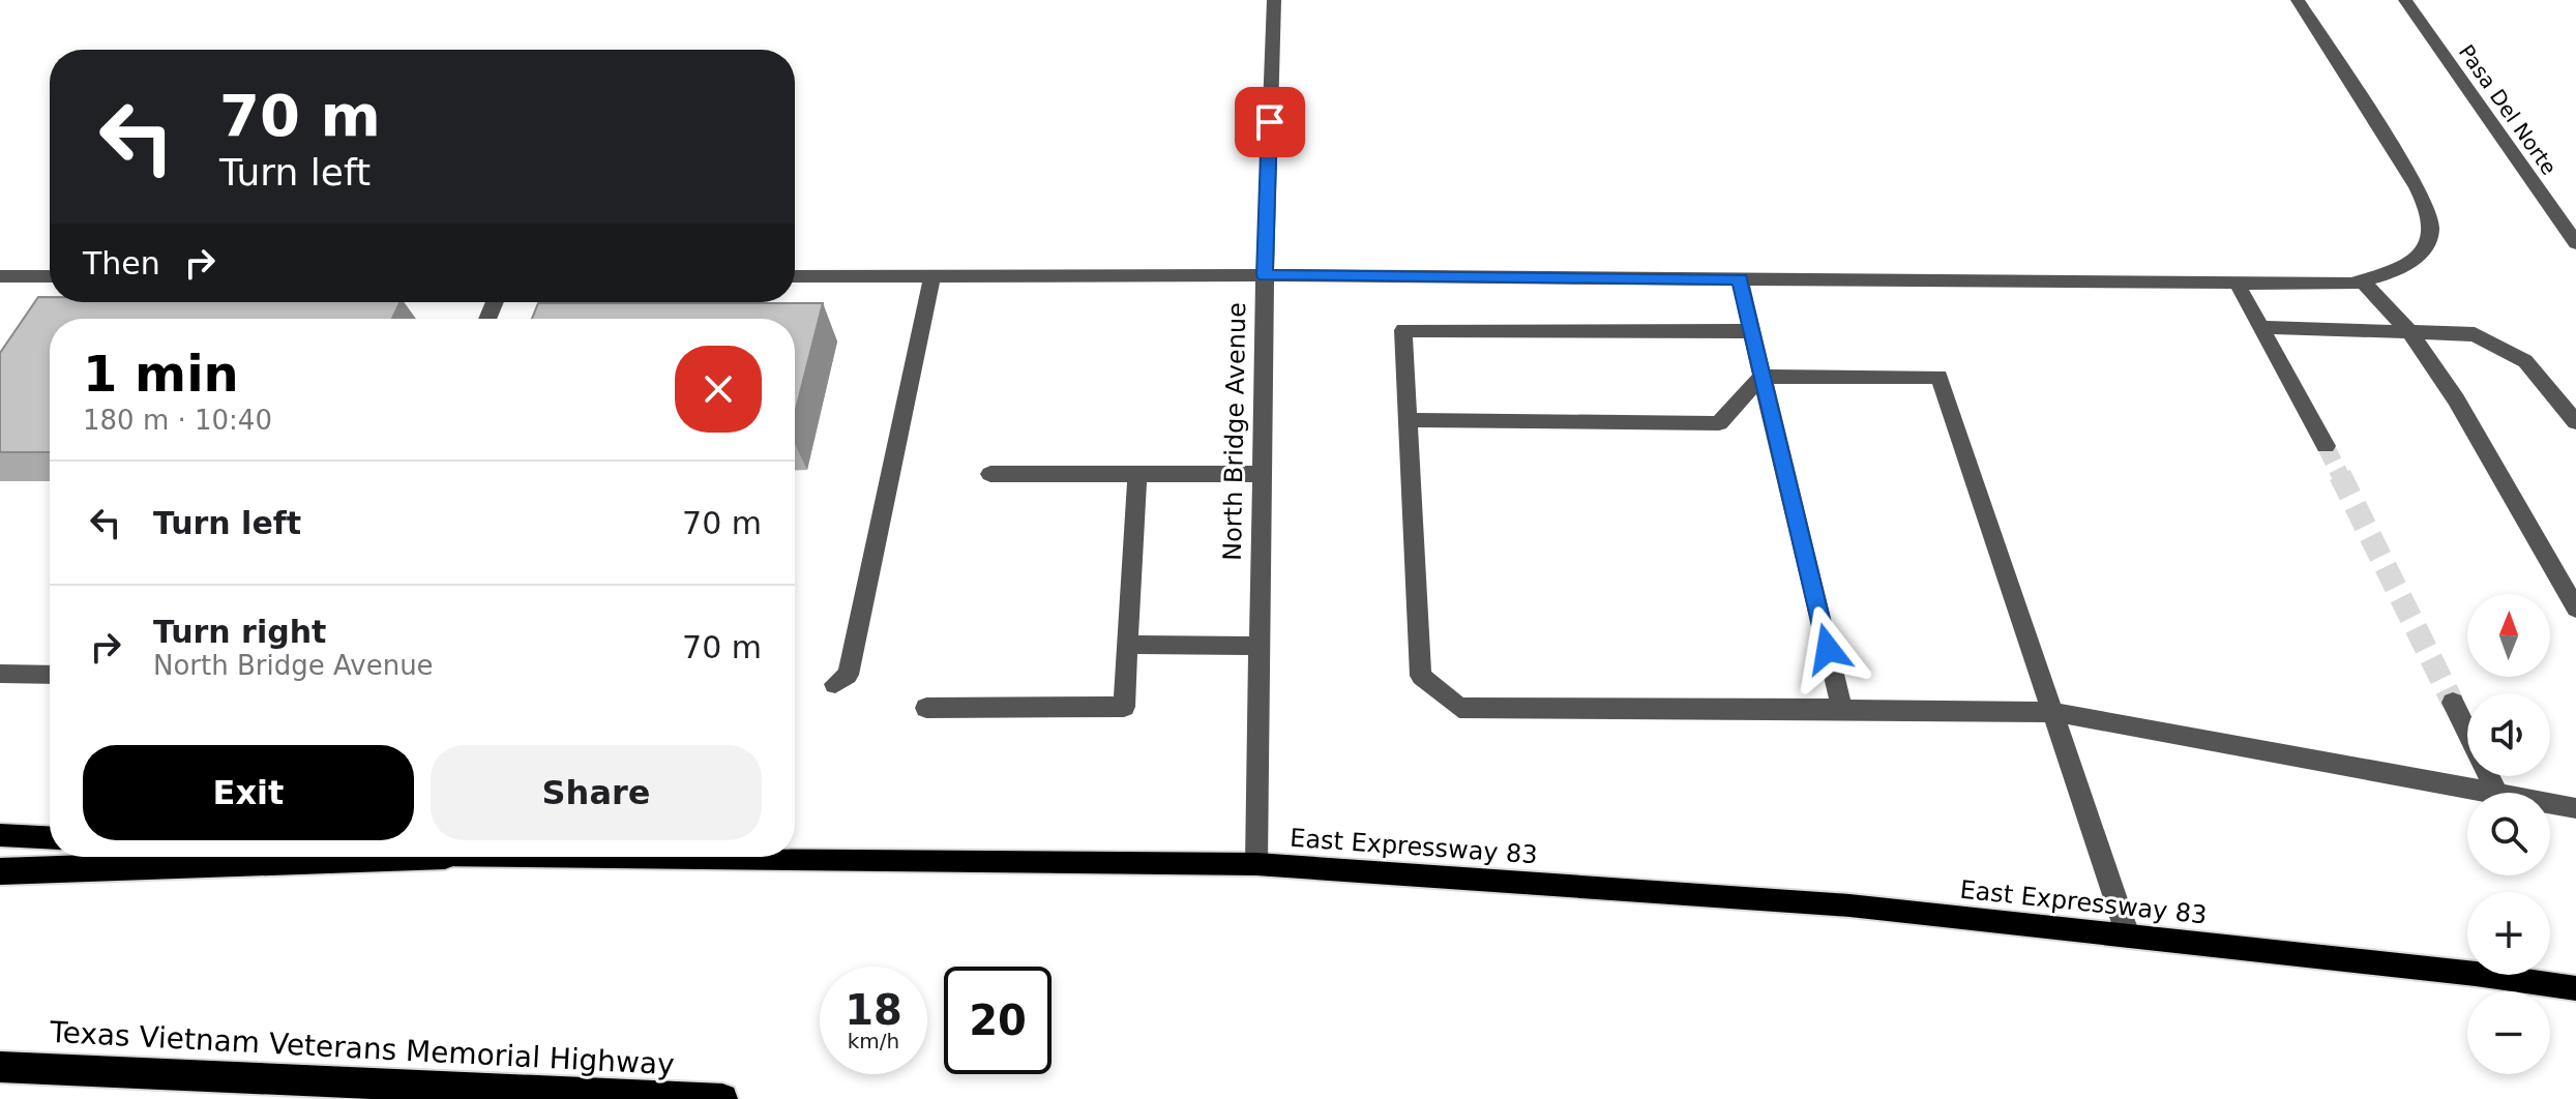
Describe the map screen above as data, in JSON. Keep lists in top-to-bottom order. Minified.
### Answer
{"streets":{"highway":["Texas Vietnam Veterans Memorial Highway"],"main road":["East Expressway 83"],"street":["Pasa Del Norte","North Bridge Avenue"]},"crossings":[["North Bridge Avenue","East Expressway 83"]],"north":"top","page":{"turn":["70 m","Turn left"],"then":"Then","heading":["1 min","180 m · 10:40"],"list":[{"name":"Turn left","value":"70 m"},{"name":"Turn right","note":"North Bridge Avenue","value":"70 m"}],"map_buttons":["+","−"],"buttons":["Exit","Share"],"speed":"18 km/h","limit":"20"}}
